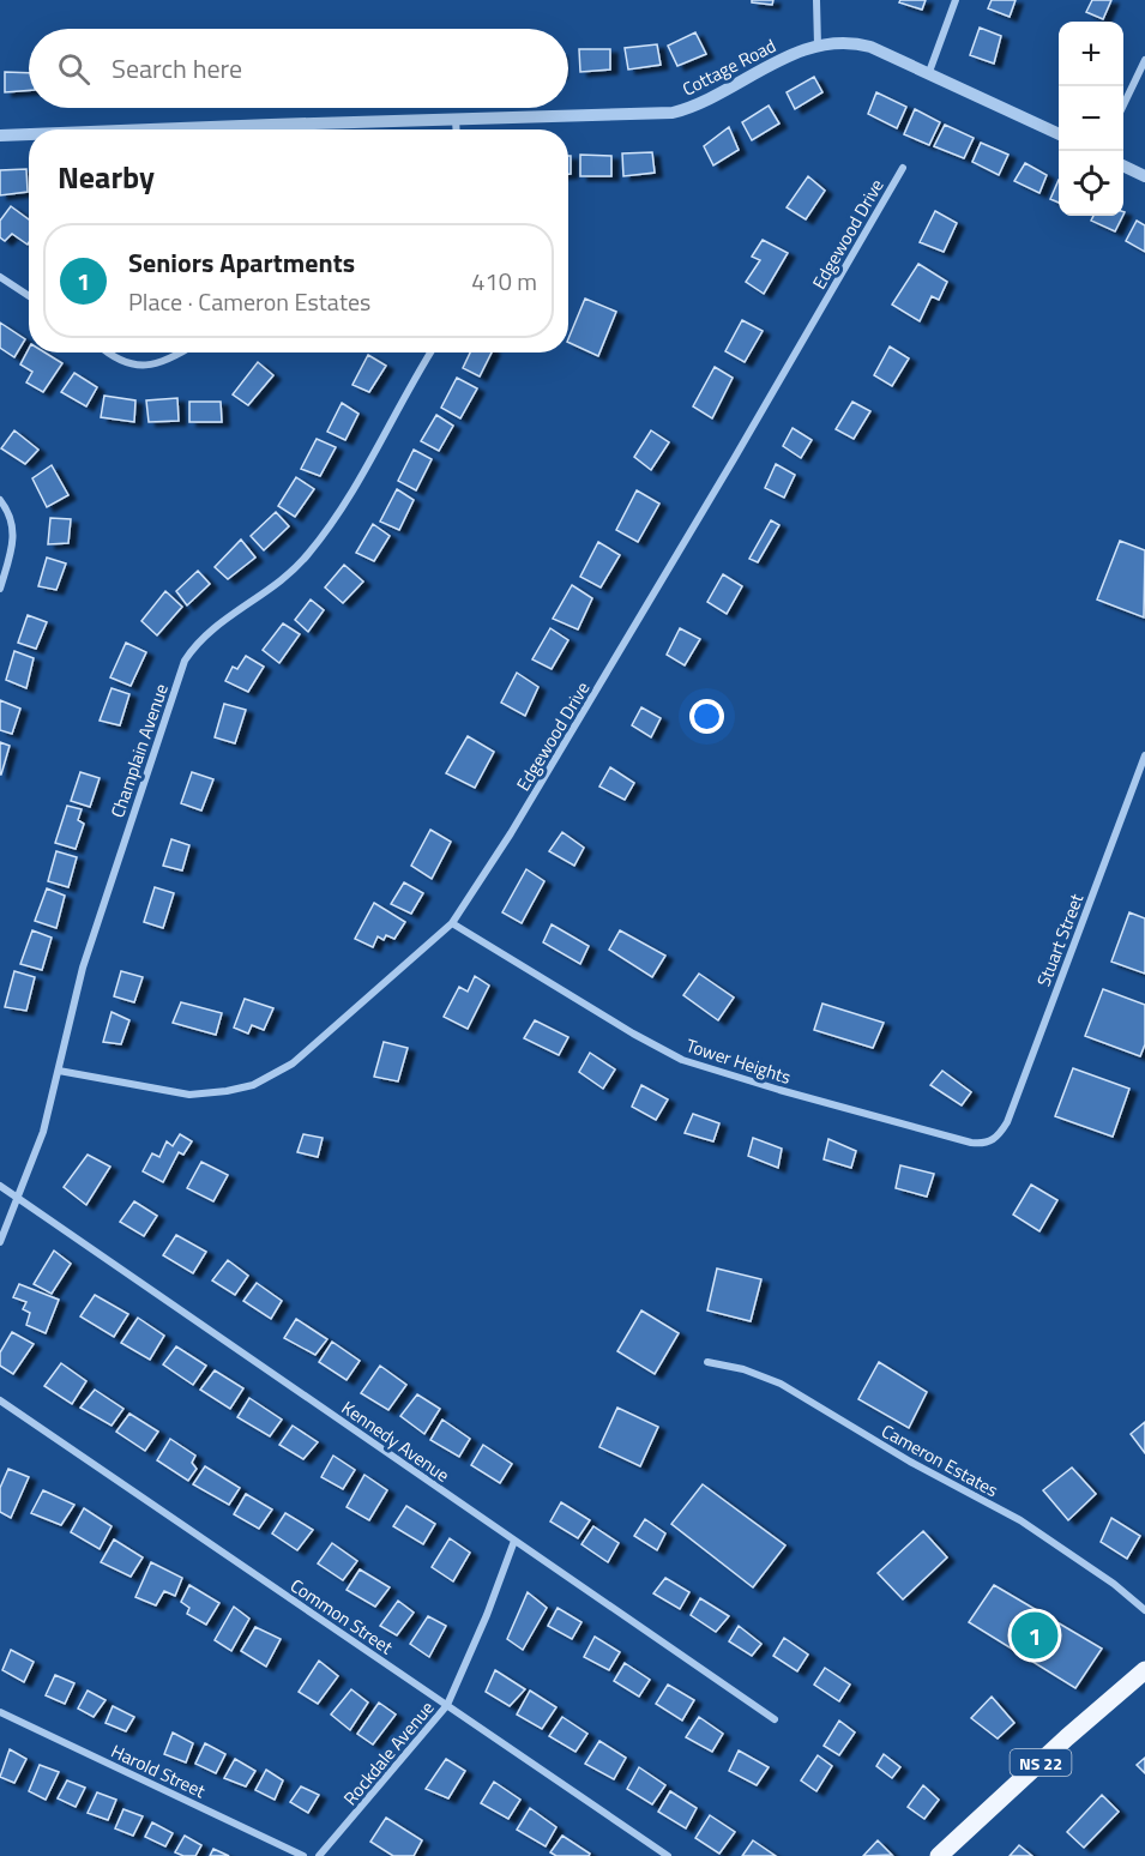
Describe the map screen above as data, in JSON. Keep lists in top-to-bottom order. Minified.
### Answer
{"streets":{"main road":["NS 22"],"street":["Cottage Road","Edgewood Drive","Champlain Avenue","Stuart Street","Tower Heights","Kennedy Avenue","Cameron Estates","Common Street","Rockdale Avenue","Harold Street"]},"crossings":[["Edgewood Drive","Champlain Avenue"],["Edgewood Drive","Tower Heights"],["Champlain Avenue","Kennedy Avenue"],["Stuart Street","Tower Heights"],["Kennedy Avenue","Rockdale Avenue"],["Common Street","Rockdale Avenue"]],"page":{"map_buttons":["+","−"],"search":"Search here","heading":"Nearby","list":[{"mark":"1","name":"Seniors Apartments","note":"Place · Cameron Estates","value":"410 m"}],"pins":"1"}}
